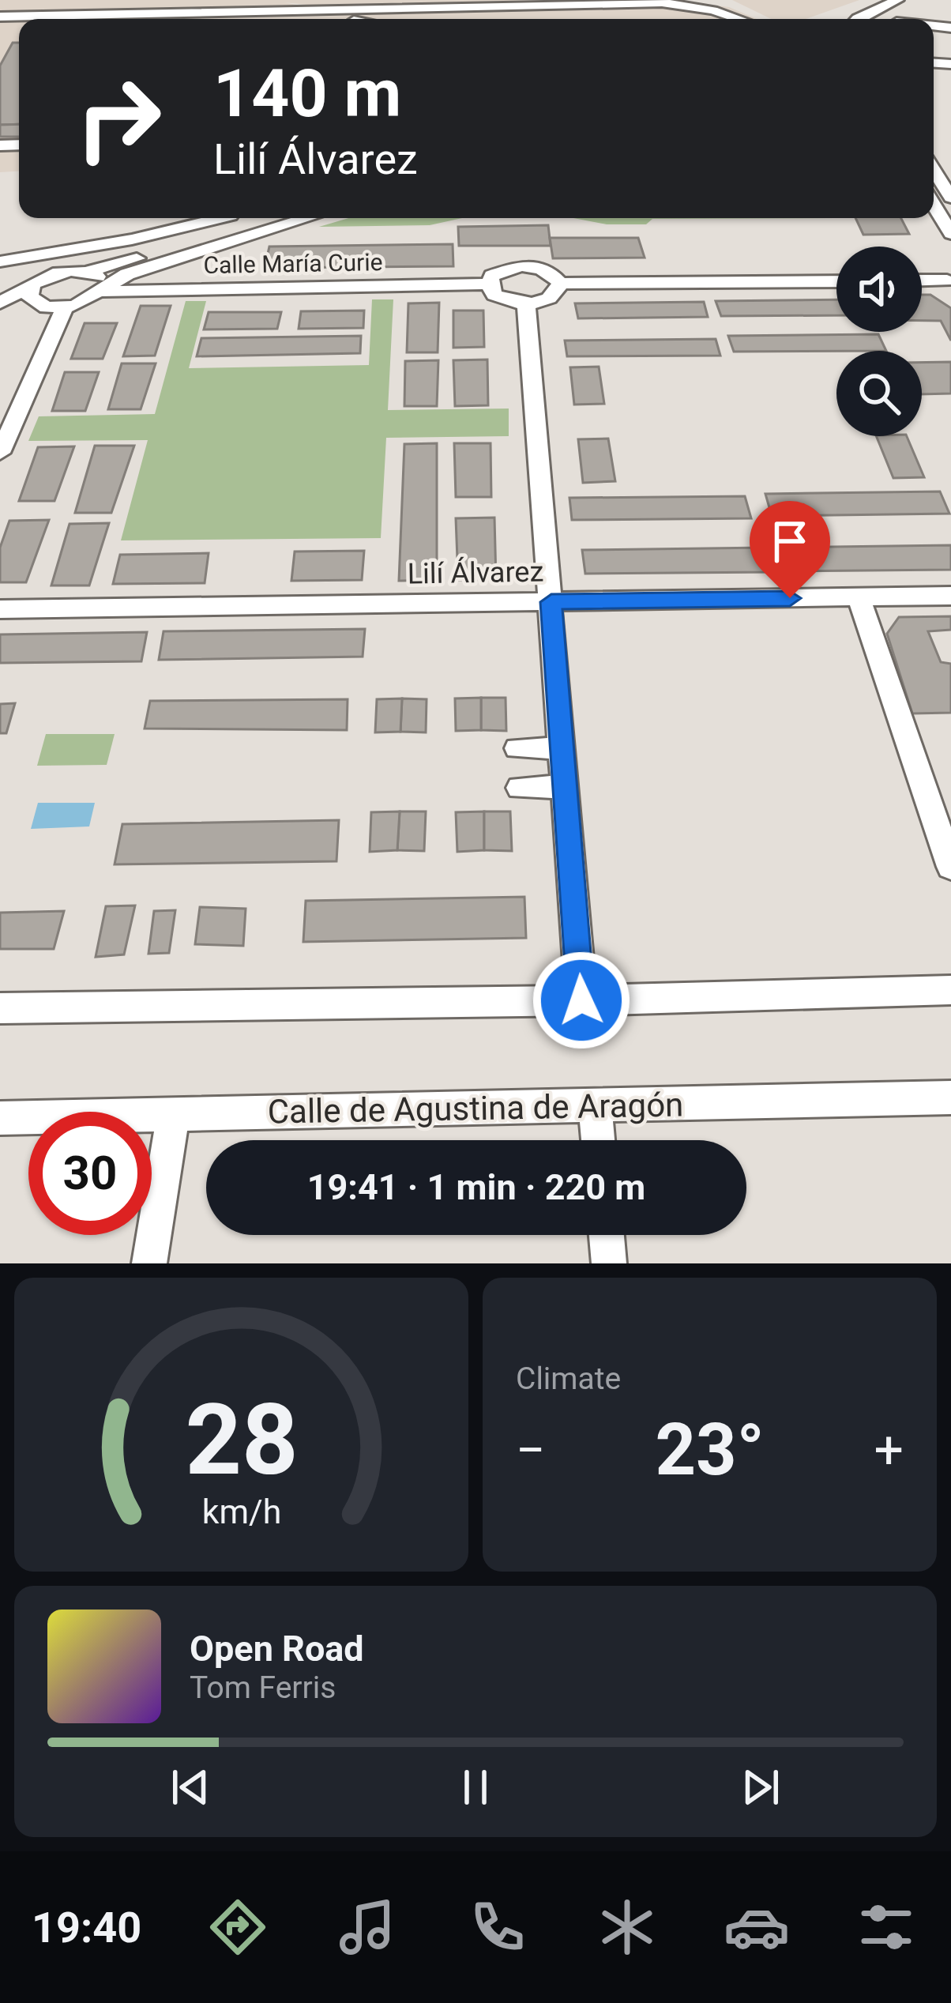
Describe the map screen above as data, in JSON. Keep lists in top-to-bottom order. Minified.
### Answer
{"streets":{"street":["Calle María Curie","Lilí Álvarez","Calle de Agustina de Aragón"]},"page":{"turn":["140 m","Lilí Álvarez"],"limit":"30","trip":"19:41 · 1 min · 220 m","tile":"Climate","heat":["−","23°","+"],"song":["Open Road","Tom Ferris"],"tabs":"19:40","gauge":["28","km/h"]}}
